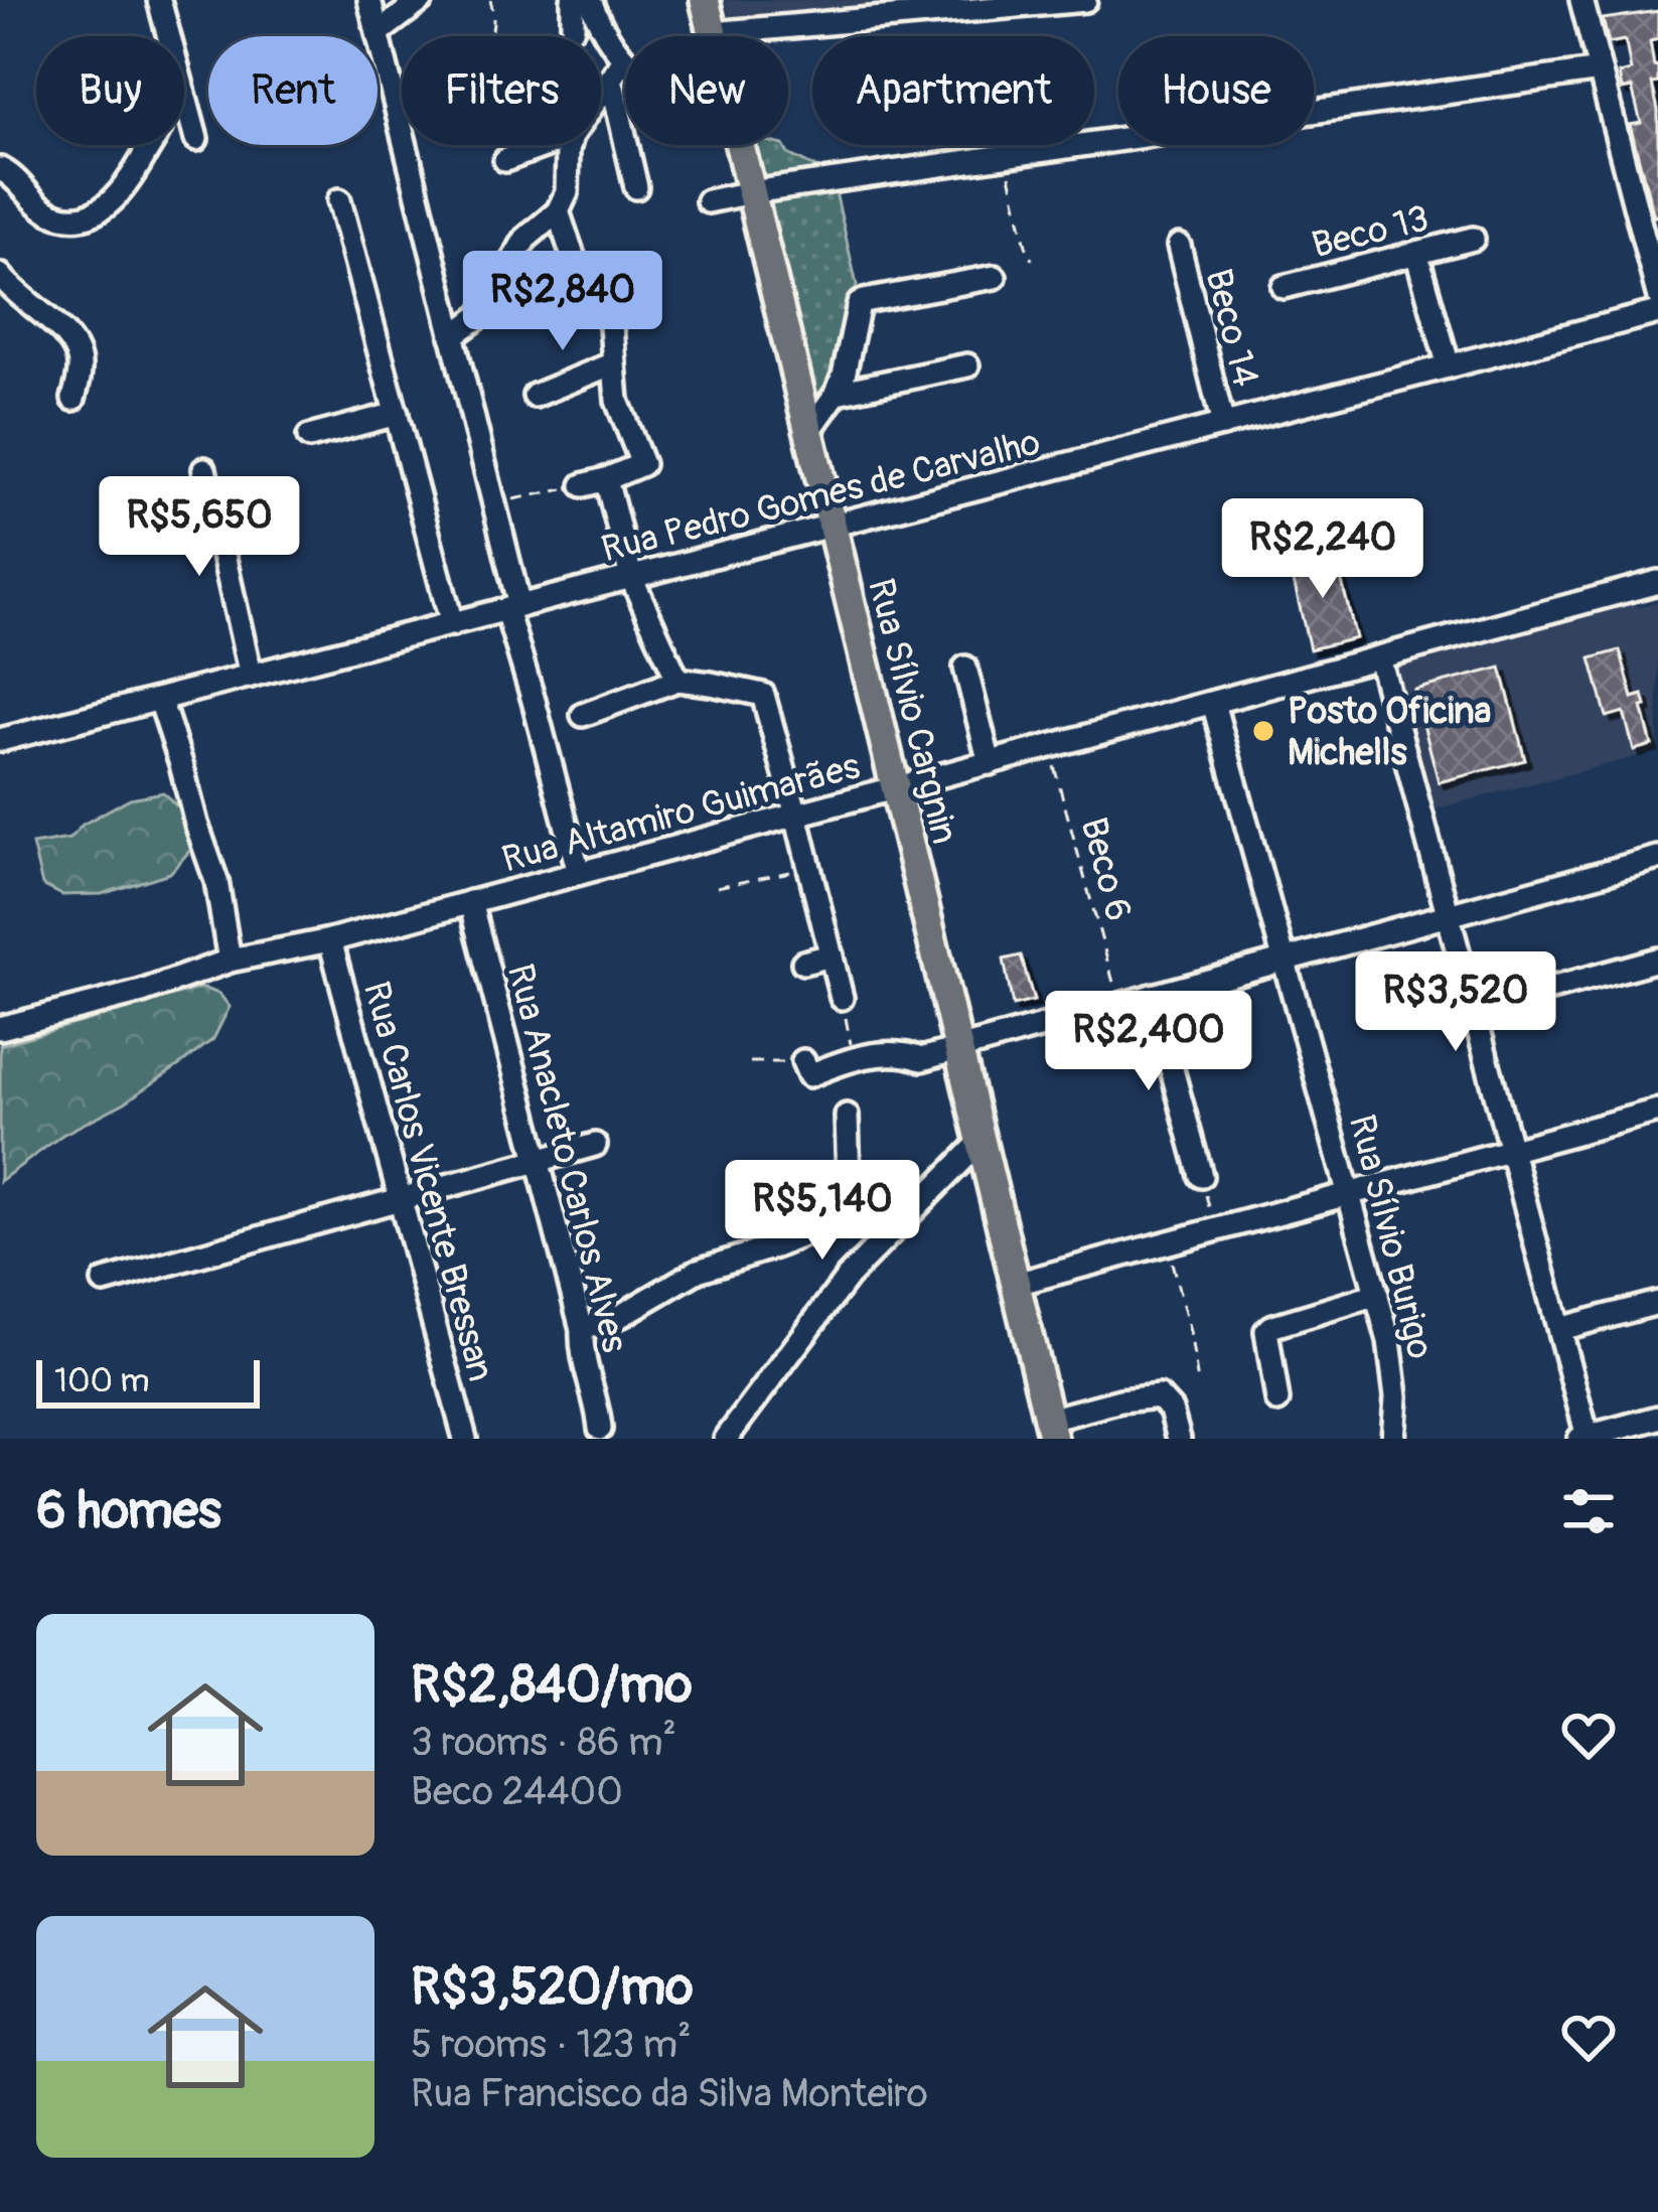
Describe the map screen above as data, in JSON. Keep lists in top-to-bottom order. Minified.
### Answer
{"streets":{"main road":["Rua Sílvio Cargnin"],"street":["Beco 13","Beco 14","Rua Pedro Gomes de Carvalho","Rua Altamiro Guimarães","Rua Anacleto Carlos Alves","Rua Carlos Vicente Bressan","Rua Sílvio Burigo"],"path":["Beco 6"]},"crossings":[["Beco 14","Rua Pedro Gomes de Carvalho"],["Rua Pedro Gomes de Carvalho","Rua Sílvio Cargnin"],["Rua Sílvio Cargnin","Rua Altamiro Guimarães"],["Rua Altamiro Guimarães","Beco 6"],["Rua Altamiro Guimarães","Rua Anacleto Carlos Alves"],["Rua Altamiro Guimarães","Rua Carlos Vicente Bressan"],["Rua Altamiro Guimarães","Rua Sílvio Burigo"]],"places":["Posto Oficina Michells"],"scale_bar":"100 m","page":{"chip":["Buy","Rent","Filters","New","Apartment","House"],"price":["R$2,840","R$5,650","R$2,240","R$3,520","R$2,400","R$5,140"],"scale":"100 m","heading":"6 homes","list":[{"name":"R$2,840/mo","note":"3 rooms · 86 m² · Beco 24400"},{"name":"R$3,520/mo","note":"5 rooms · 123 m² · Rua Francisco da Silva Monteiro"}]}}
